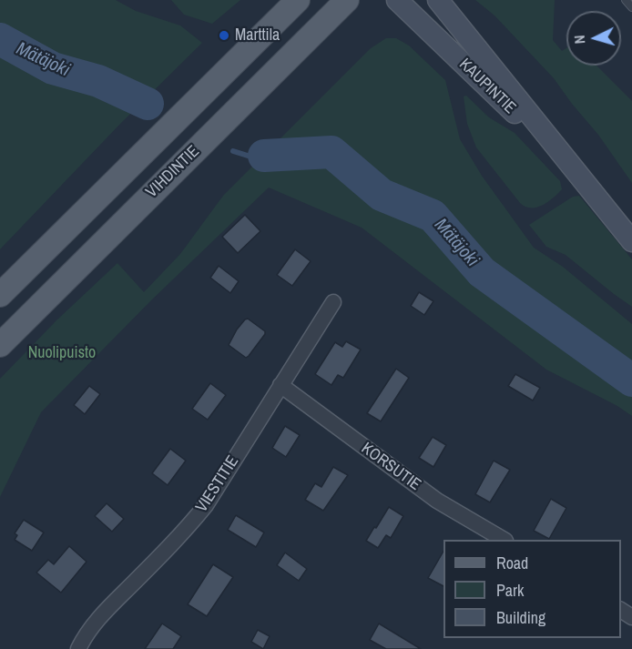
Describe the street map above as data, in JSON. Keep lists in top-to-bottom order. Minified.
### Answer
{"streets":{"main road":["KAUPINTIE","VIHDINTIE"],"street":["KORSUTIE","VIESTITIE"]},"crossings":[["KORSUTIE","VIESTITIE"]],"water":["Mätäjoki"],"parks":["Nuolipuisto"],"places":["Marttila"],"legend":["Road","Park","Building"],"north":"left"}
